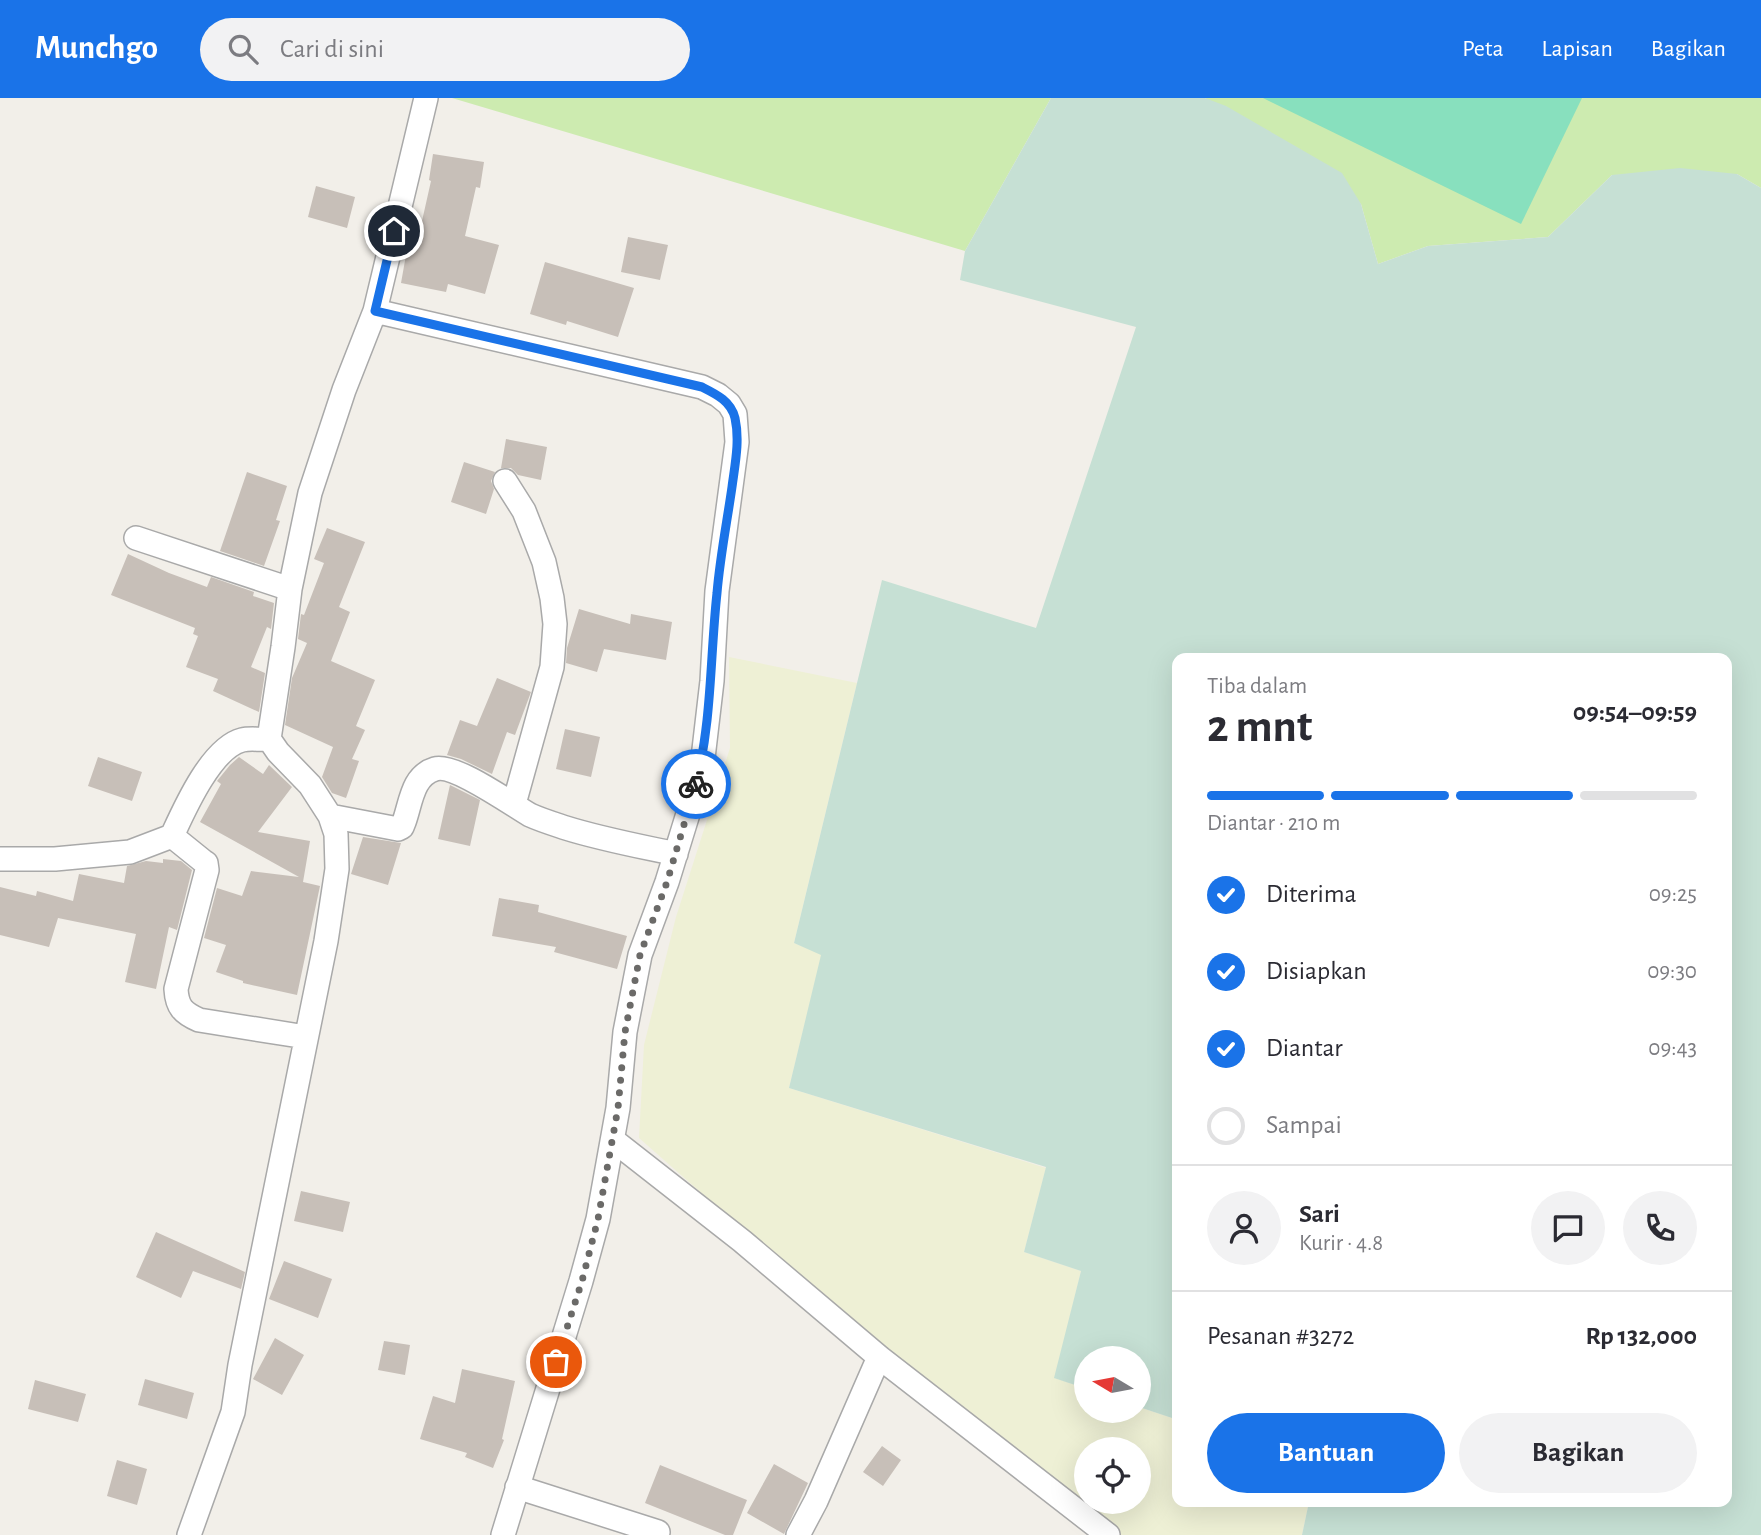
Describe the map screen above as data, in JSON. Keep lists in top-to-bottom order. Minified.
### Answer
{"north":"left","page":{"header":"Munchgo","search":"Cari di sini","nav":["Peta","Lapisan","Bagikan"],"heading":["2 mnt","Tiba dalam","09:54–09:59"],"panel":["Sari","Kurir · 4.8","Pesanan #3272","Rp 132,000"],"bar":"Diantar · 210 m","list":[["Diterima","09:25"],["Disiapkan","09:30"],["Diantar","09:43"],"Sampai"],"buttons":["Bantuan","Bagikan"]}}
